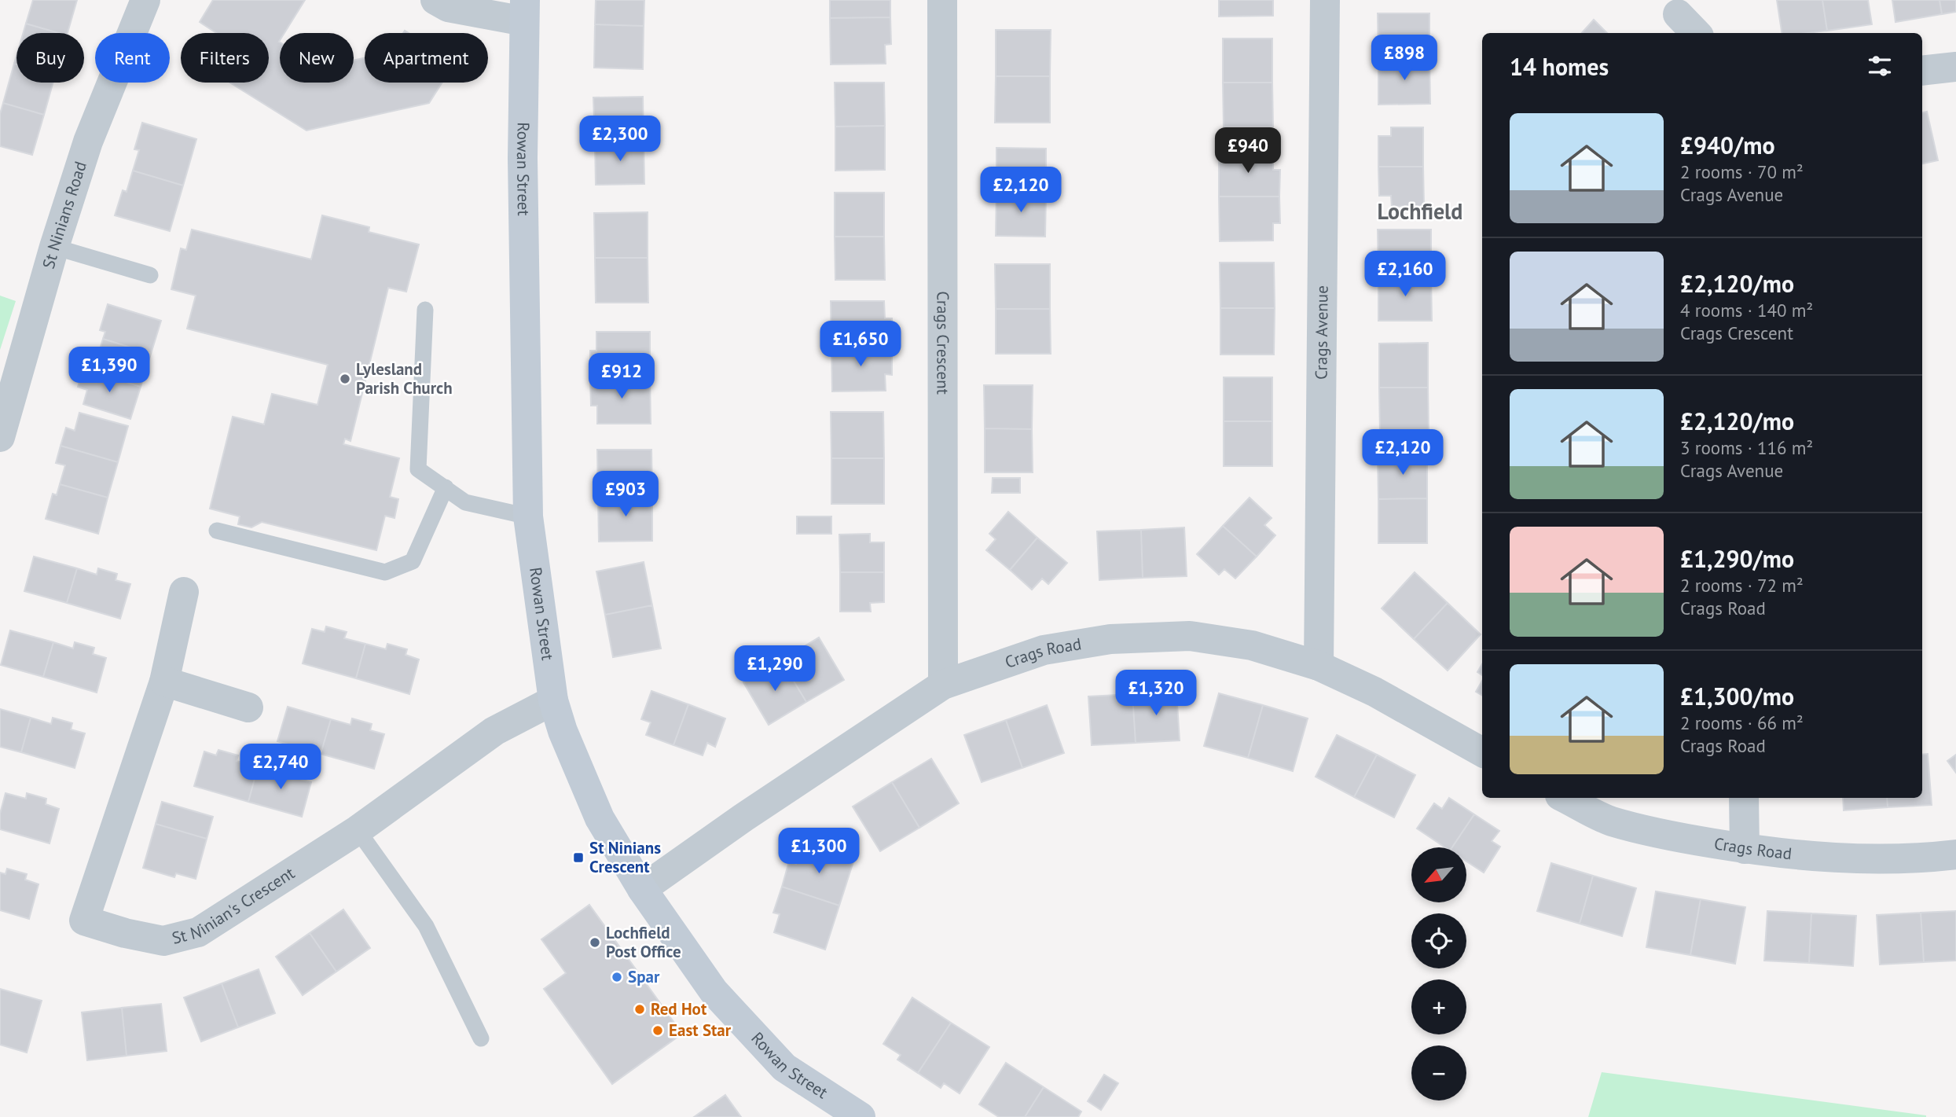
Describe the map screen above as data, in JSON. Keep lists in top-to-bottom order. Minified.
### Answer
{"streets":{"street":["Rowan Street","St Ninians Road","Crags Avenue","Crags Crescent","Crags Road","St Ninian's Crescent"]},"crossings":[["Rowan Street","Crags Road"],["Rowan Street","St Ninian's Crescent"],["Crags Avenue","Crags Road"],["Crags Crescent","Crags Road"]],"districts":["Lochfield"],"places":{"other":["Lylesland Parish Church","Lochfield Post Office","Spar","Red Hot","East Star"],"transit":["St Ninians Crescent"]},"north":"bottom left","page":{"chip":["Buy","Rent","Filters","New","Apartment"],"heading":"14 homes","price":["£898","£2,300","£940","£2,120","£2,160","£1,650","£1,390","£912","£2,120","£903","£1,290","£1,320","£2,740","£1,300"],"list":[{"name":"£940/mo","note":"2 rooms · 70 m² · Crags Avenue"},{"name":"£2,120/mo","note":"4 rooms · 140 m² · Crags Crescent"},{"name":"£2,120/mo","note":"3 rooms · 116 m² · Crags Avenue"},{"name":"£1,290/mo","note":"2 rooms · 72 m² · Crags Road"},{"name":"£1,300/mo","note":"2 rooms · 66 m² · Crags Road"}],"map_buttons":["+","−"]}}
